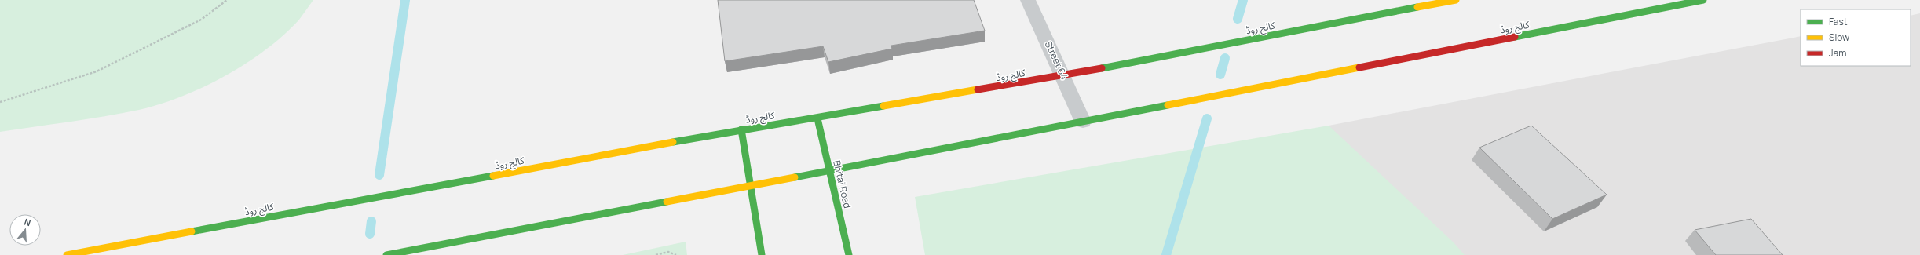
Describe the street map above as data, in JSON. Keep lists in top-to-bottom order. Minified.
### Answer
{"streets":{"street":["کالج روڈ","Street 64","Bhitai Road"]},"crossings":[["کالج روڈ","Street 64"],["کالج روڈ","Bhitai Road"]],"legend":["Fast","Slow","Jam"],"north":"top"}
